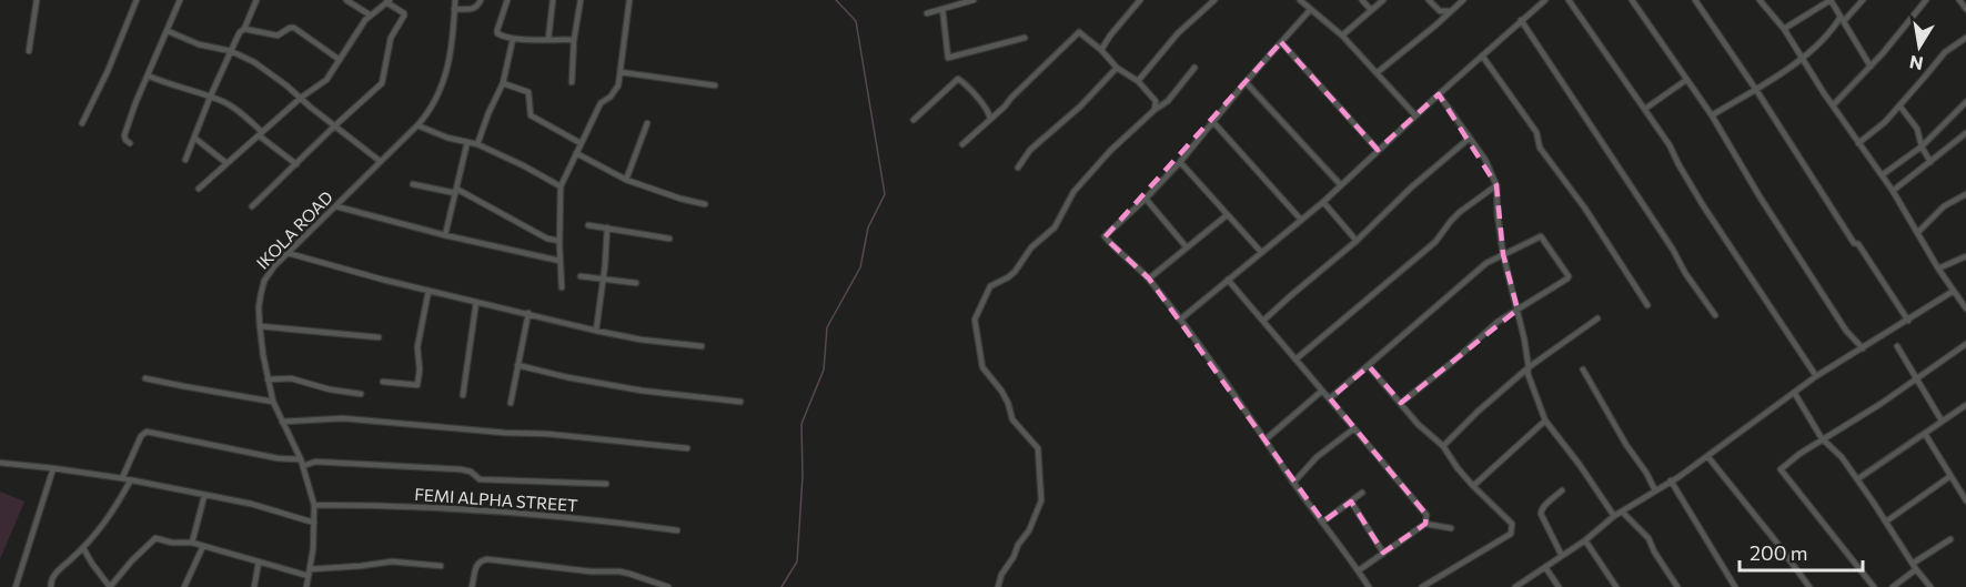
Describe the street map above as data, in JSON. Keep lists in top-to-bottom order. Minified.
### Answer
{"streets":{"street":["IKOLA ROAD","FEMI ALPHA STREET"]},"crossings":[["IKOLA ROAD","FEMI ALPHA STREET"]],"scale_bar":"200 m","north":"bottom"}
